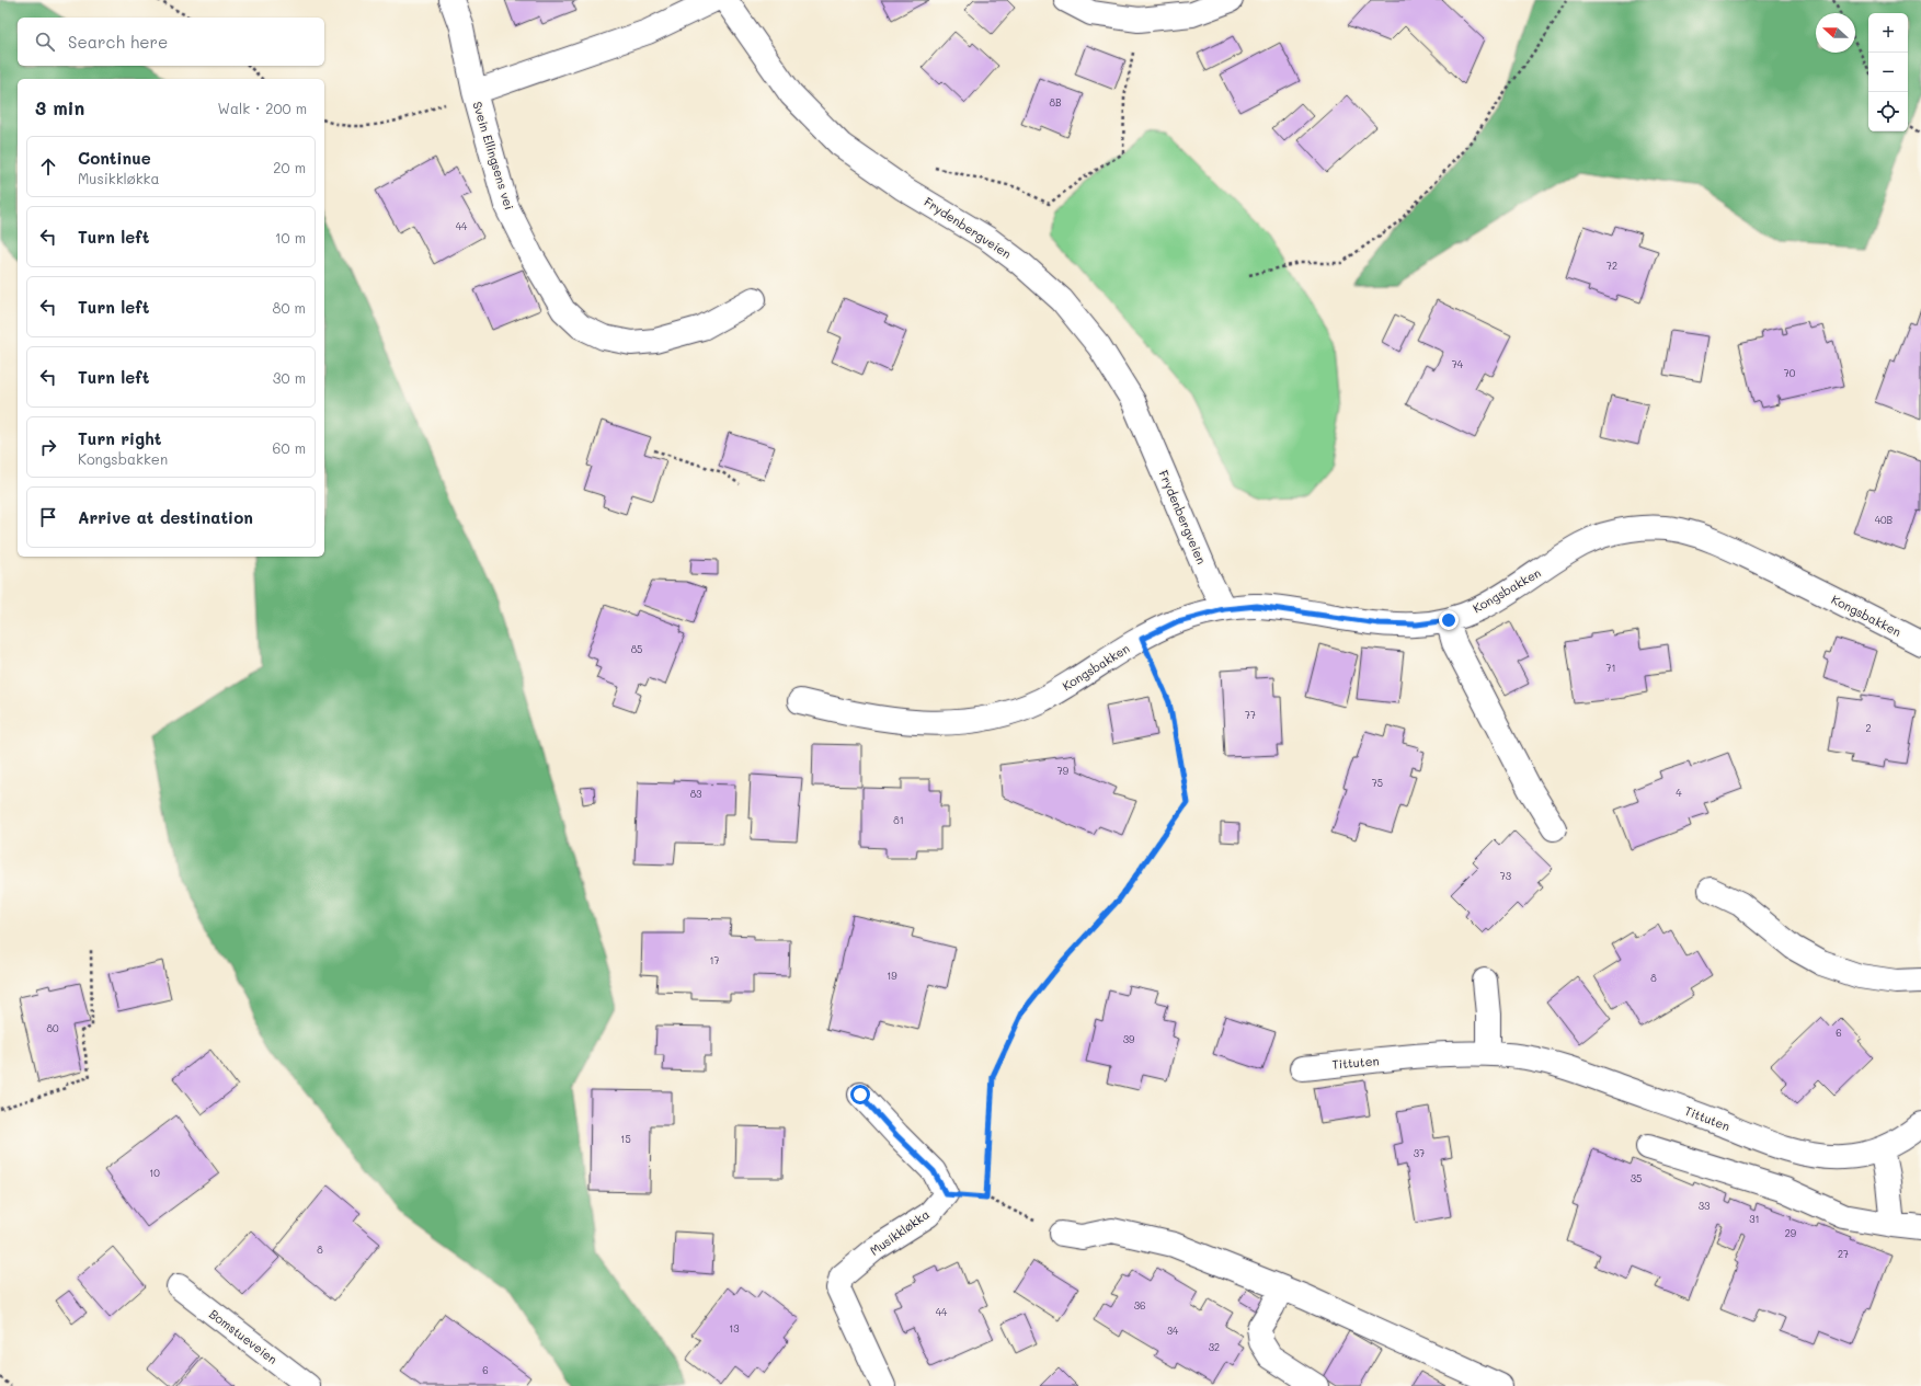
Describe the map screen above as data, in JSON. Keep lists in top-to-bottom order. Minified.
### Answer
{"streets":{"street":["Svein Ellingsens vei","Frydenbergveien","Kongsbakken","Tittuten","Musikkløkka","Bomstueveien"]},"crossings":[["Frydenbergveien","Kongsbakken"]],"house_numbers":["8B","44","72","74","70","40B","85","71","77","2","79","75","4","83","81","73","17","19","8","80","6","39","15","37","10","35","33","31","29","8","27","36","44","13","34","32","6"],"north":"left","page":{"map_buttons":["+","−"],"search":"Search here","heading":["3 min","Walk · 200 m"],"list":[["Continue","Musikkløkka","20 m"],["Turn left","10 m"],["Turn left","80 m"],["Turn left","30 m"],["Turn right","Kongsbakken","60 m"],"Arrive at destination"]}}
